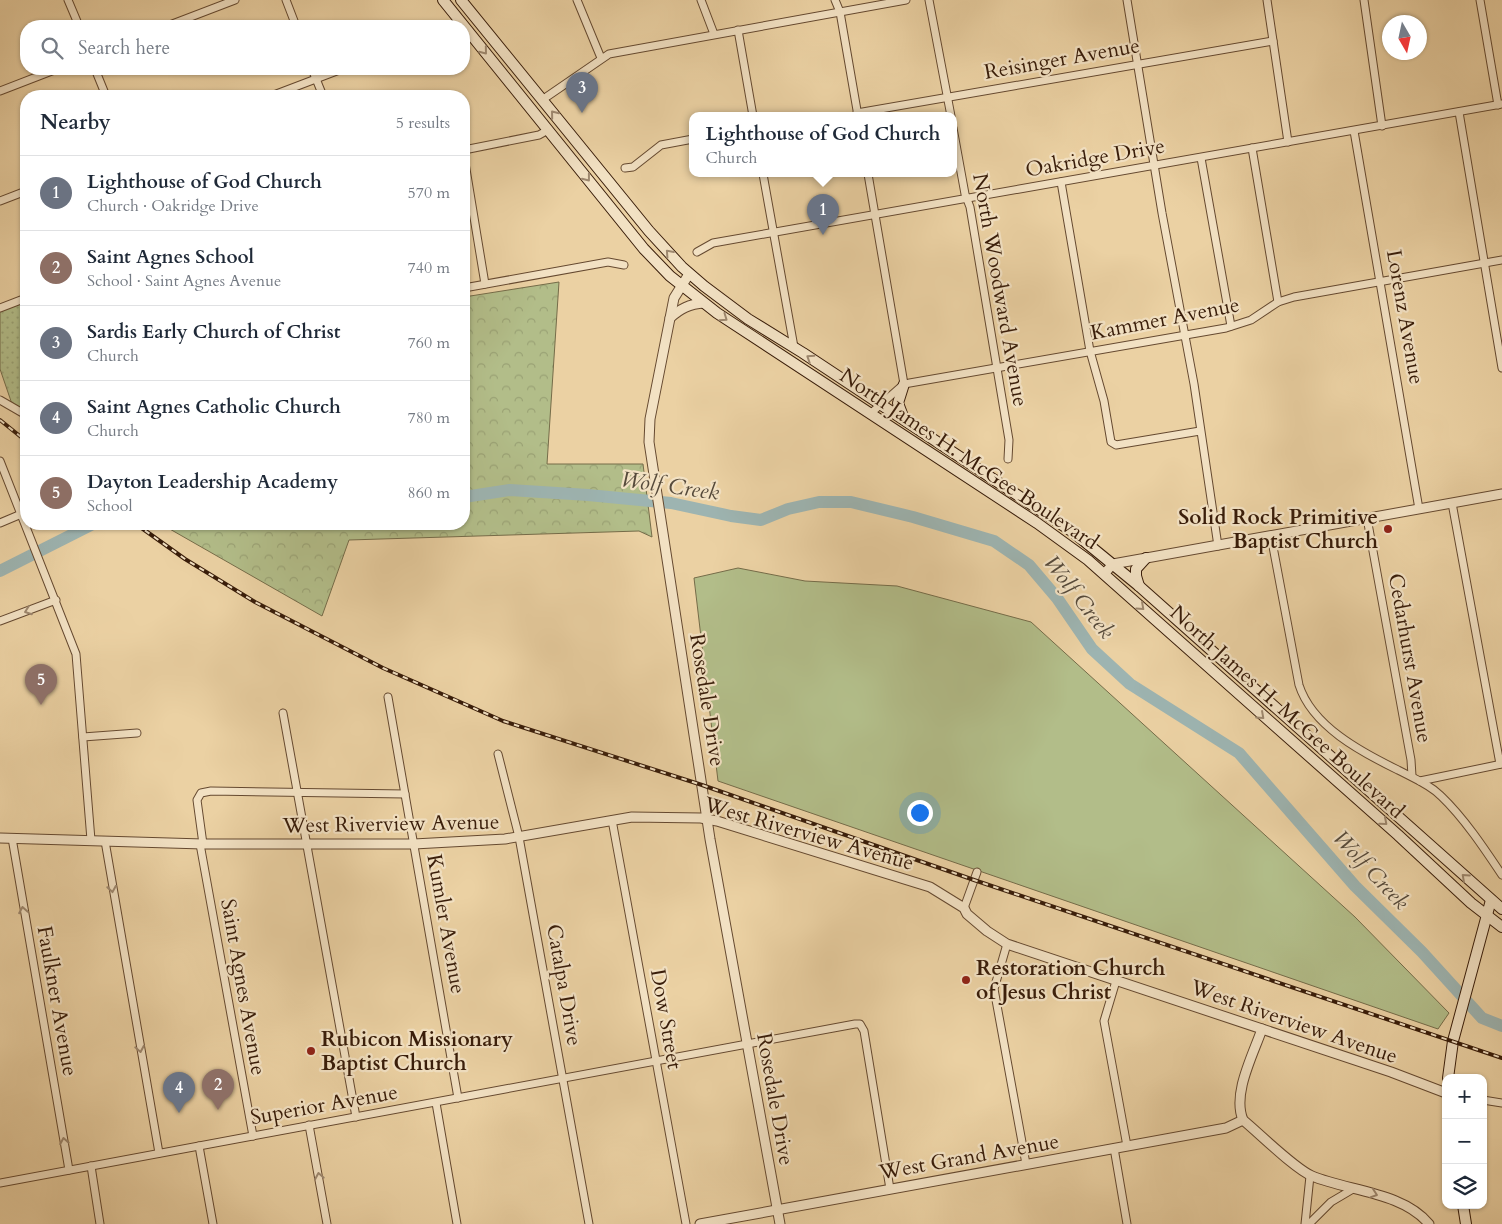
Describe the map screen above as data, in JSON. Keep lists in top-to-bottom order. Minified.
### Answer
{"streets":{"main road":["North James H. McGee Boulevard"],"street":["Reisinger Avenue","Oakridge Drive","North Woodward Avenue","Lorenz Avenue","Kammer Avenue","Cedarhurst Avenue","Rosedale Drive","West Riverview Avenue","Kumler Avenue","Catalpa Drive","Saint Agnes Avenue","Faulkner Avenue","Dow Street","Superior Avenue","West Grand Avenue"]},"crossings":[["Oakridge Drive","North Woodward Avenue"],["Oakridge Drive","Lorenz Avenue"],["North Woodward Avenue","Kammer Avenue"],["Lorenz Avenue","Kammer Avenue"],["North James H. McGee Boulevard","Rosedale Drive"],["Rosedale Drive","West Riverview Avenue"],["Rosedale Drive","Superior Avenue"],["Rosedale Drive","West Grand Avenue"],["West Riverview Avenue","Kumler Avenue"],["West Riverview Avenue","Catalpa Drive"],["West Riverview Avenue","Saint Agnes Avenue"],["West Riverview Avenue","Faulkner Avenue"],["West Riverview Avenue","Dow Street"],["Kumler Avenue","Superior Avenue"],["Catalpa Drive","Superior Avenue"],["Saint Agnes Avenue","Superior Avenue"],["Faulkner Avenue","Superior Avenue"],["Dow Street","Superior Avenue"],["Superior Avenue","West Grand Avenue"]],"one_way":["Faulkner Avenue"],"water":["Wolf Creek"],"places":["Solid Rock Primitive Baptist Church","Restoration Church of Jesus Christ","Rubicon Missionary Baptist Church"],"north":"bottom","page":{"search":"Search here","pins":["3","1","5","2","4"],"heading":["Nearby","5 results"],"popup":["Lighthouse of God Church","Church"],"list":[{"mark":"1","name":"Lighthouse of God Church","note":"Church · Oakridge Drive","value":"570 m"},{"mark":"2","name":"Saint Agnes School","note":"School · Saint Agnes Avenue","value":"740 m"},{"mark":"3","name":"Sardis Early Church of Christ","note":"Church","value":"760 m"},{"mark":"4","name":"Saint Agnes Catholic Church","note":"Church","value":"780 m"},{"mark":"5","name":"Dayton Leadership Academy","note":"School","value":"860 m"}],"map_buttons":["+","−"]}}
